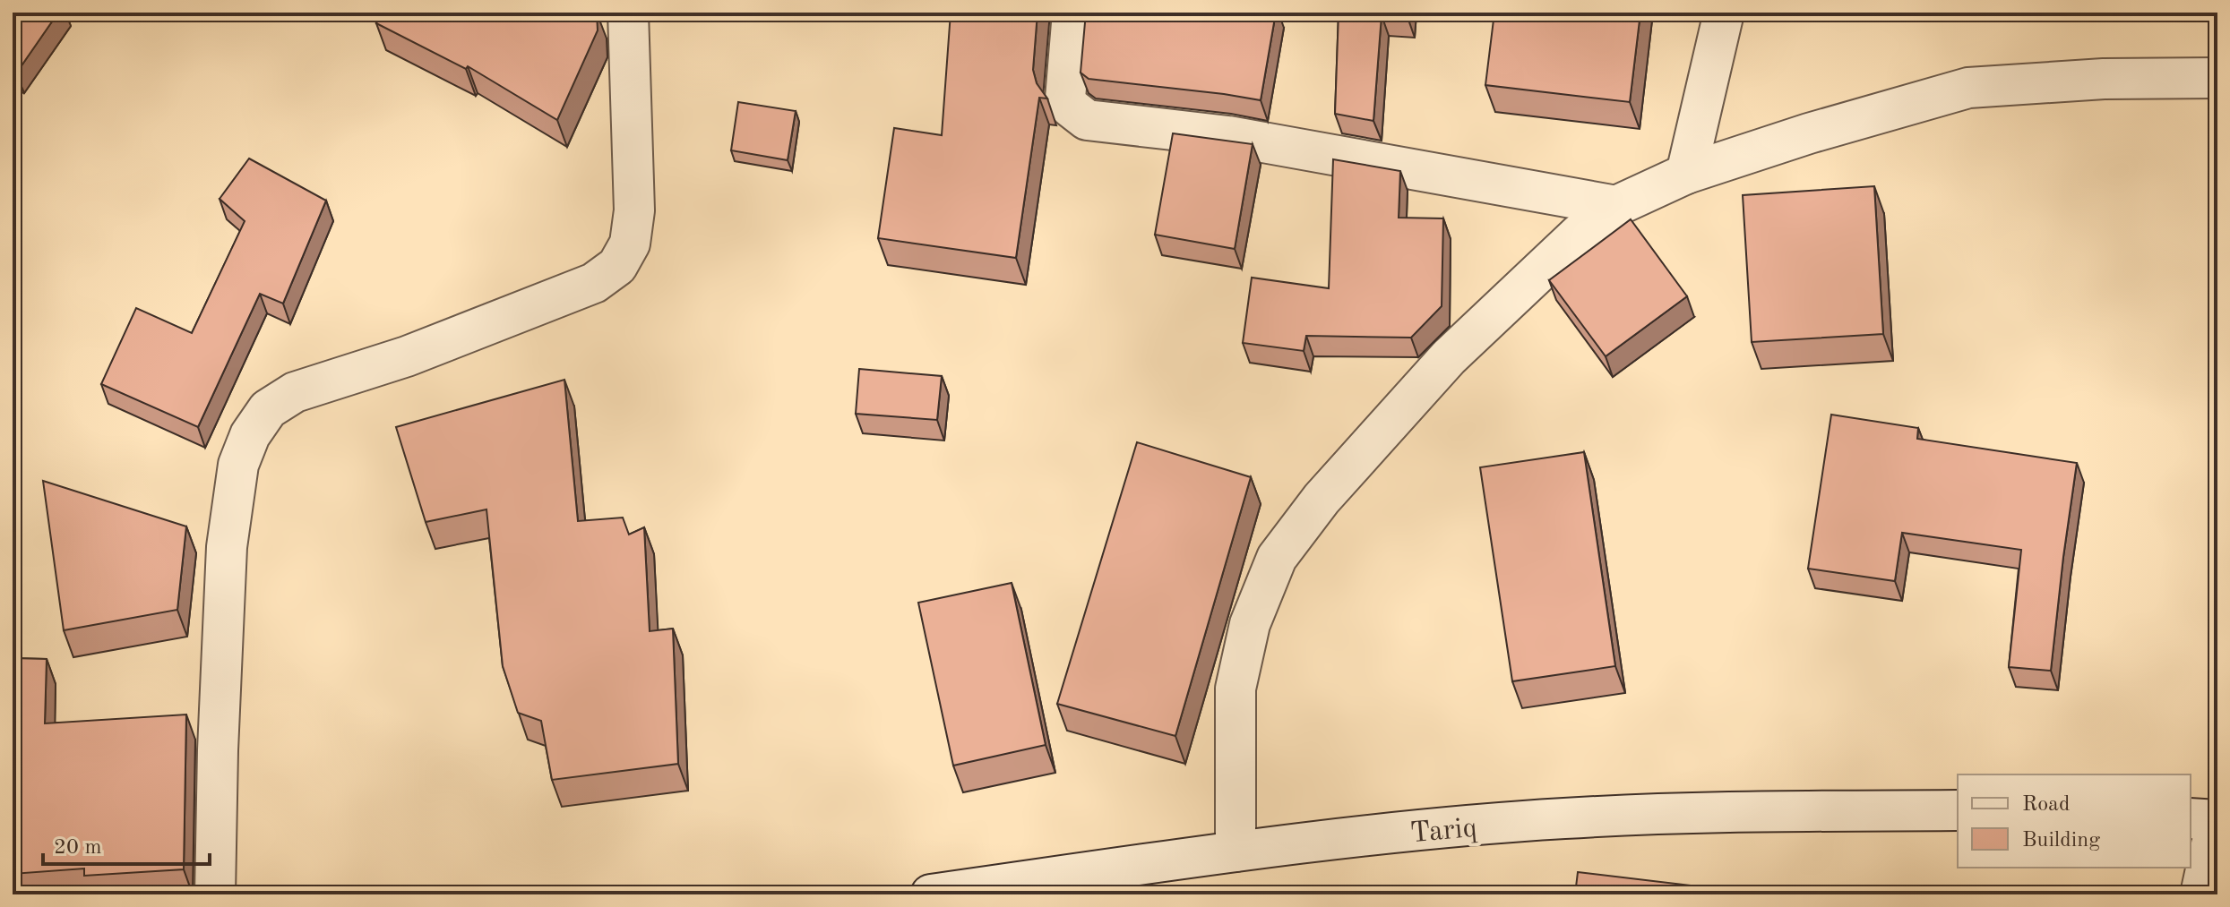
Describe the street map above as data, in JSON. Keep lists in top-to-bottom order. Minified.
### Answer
{"streets":{"street":["Tariq"]},"legend":["Road","Building"],"scale_bar":"20 m"}
